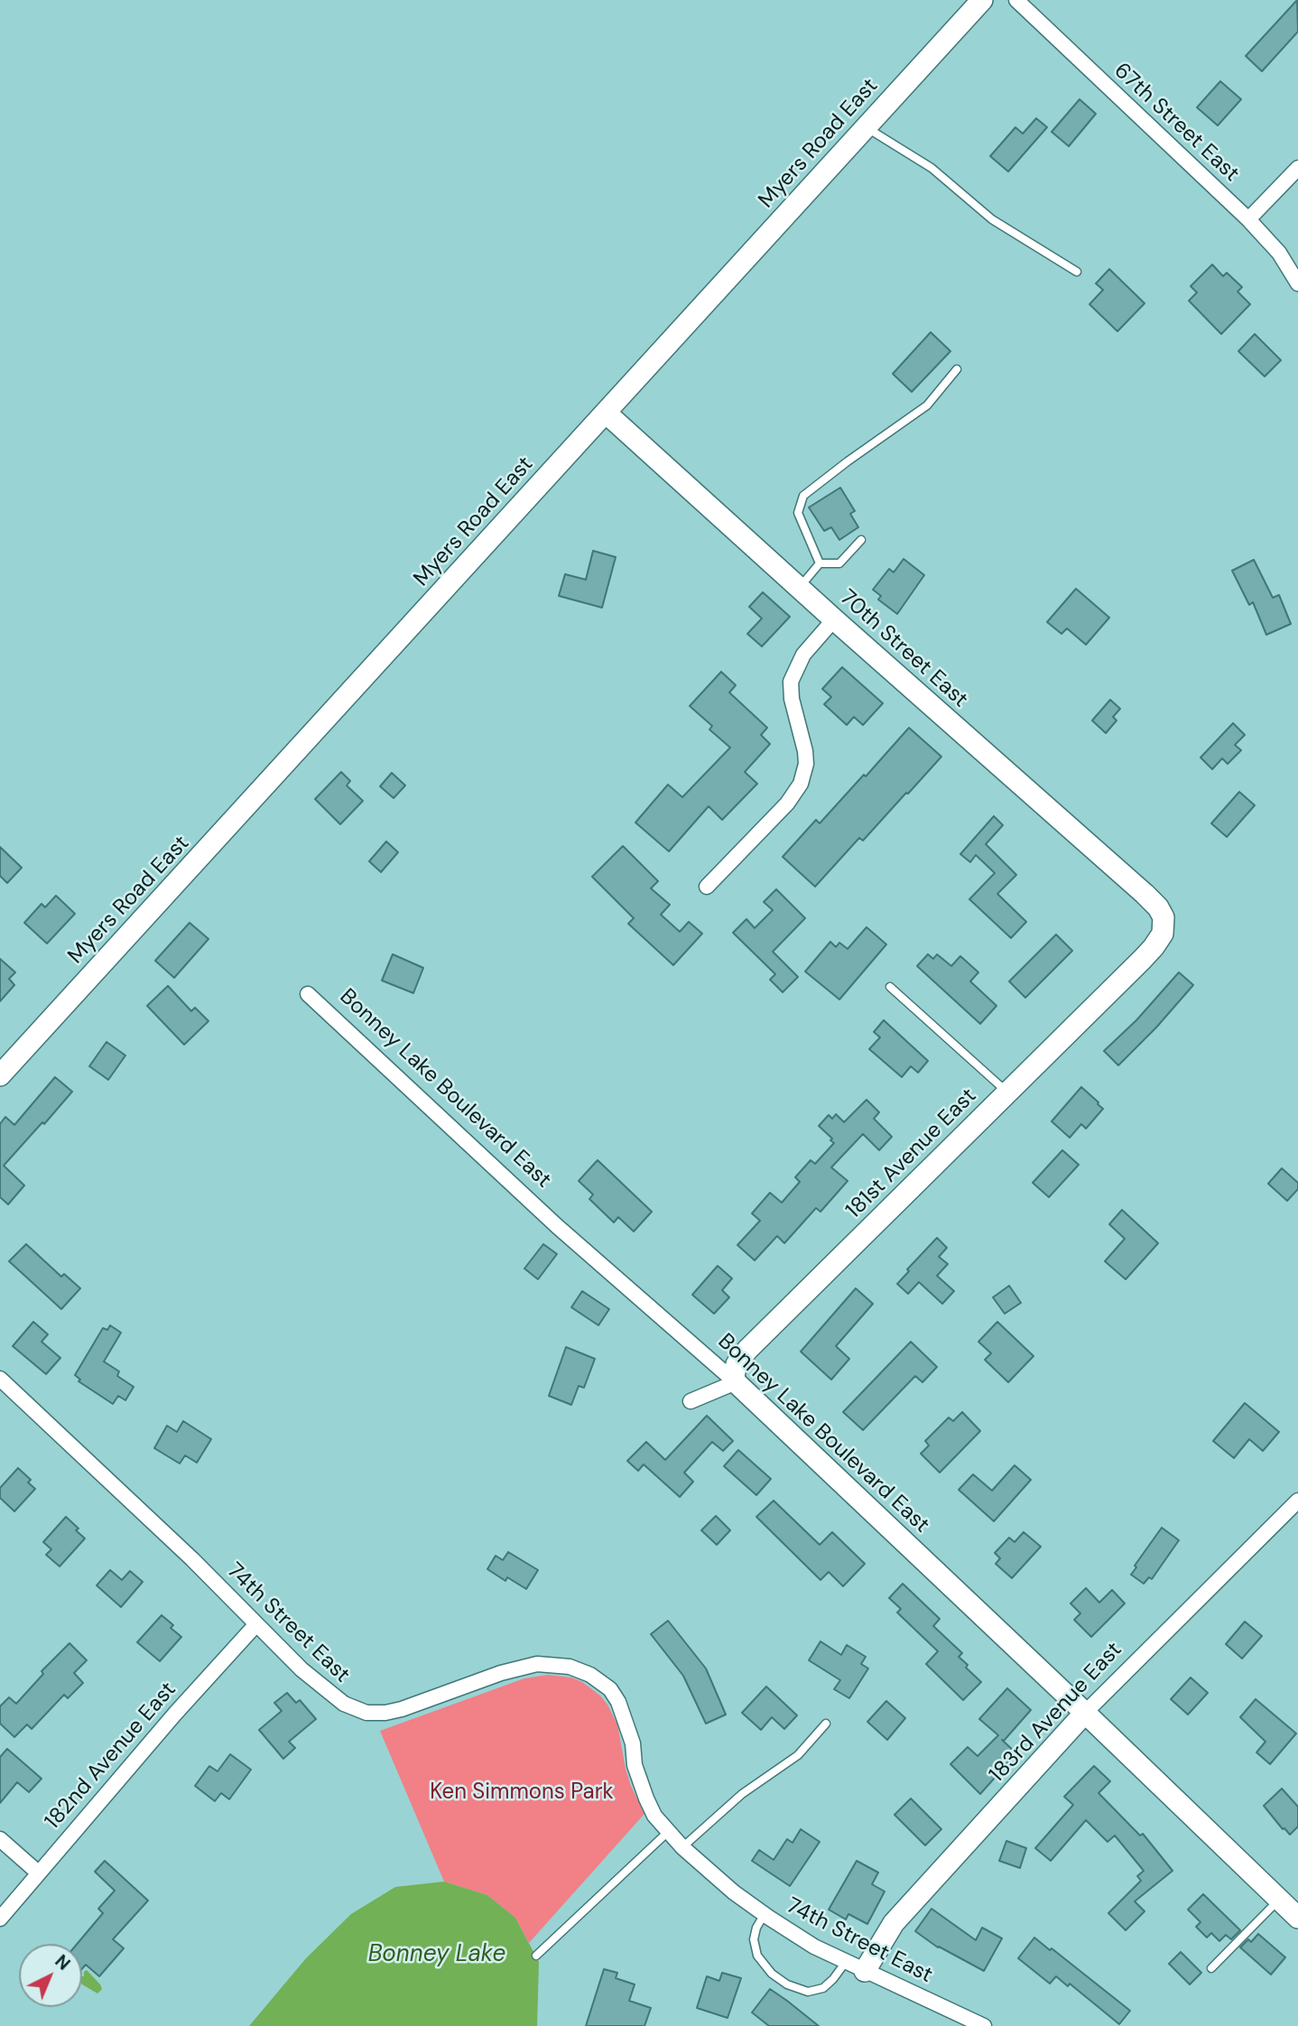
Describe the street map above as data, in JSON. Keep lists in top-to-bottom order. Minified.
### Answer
{"streets":{"street":["67th Street East","Myers Road East","70th Street East","Bonney Lake Boulevard East","181st Avenue East","74th Street East","183rd Avenue East","182nd Avenue East"]},"crossings":[["Myers Road East","70th Street East"],["70th Street East","181st Avenue East"],["Bonney Lake Boulevard East","181st Avenue East"],["Bonney Lake Boulevard East","183rd Avenue East"],["74th Street East","183rd Avenue East"],["74th Street East","182nd Avenue East"]],"water":["Bonney Lake"],"parks":["Ken Simmons Park"],"north":"top right"}
